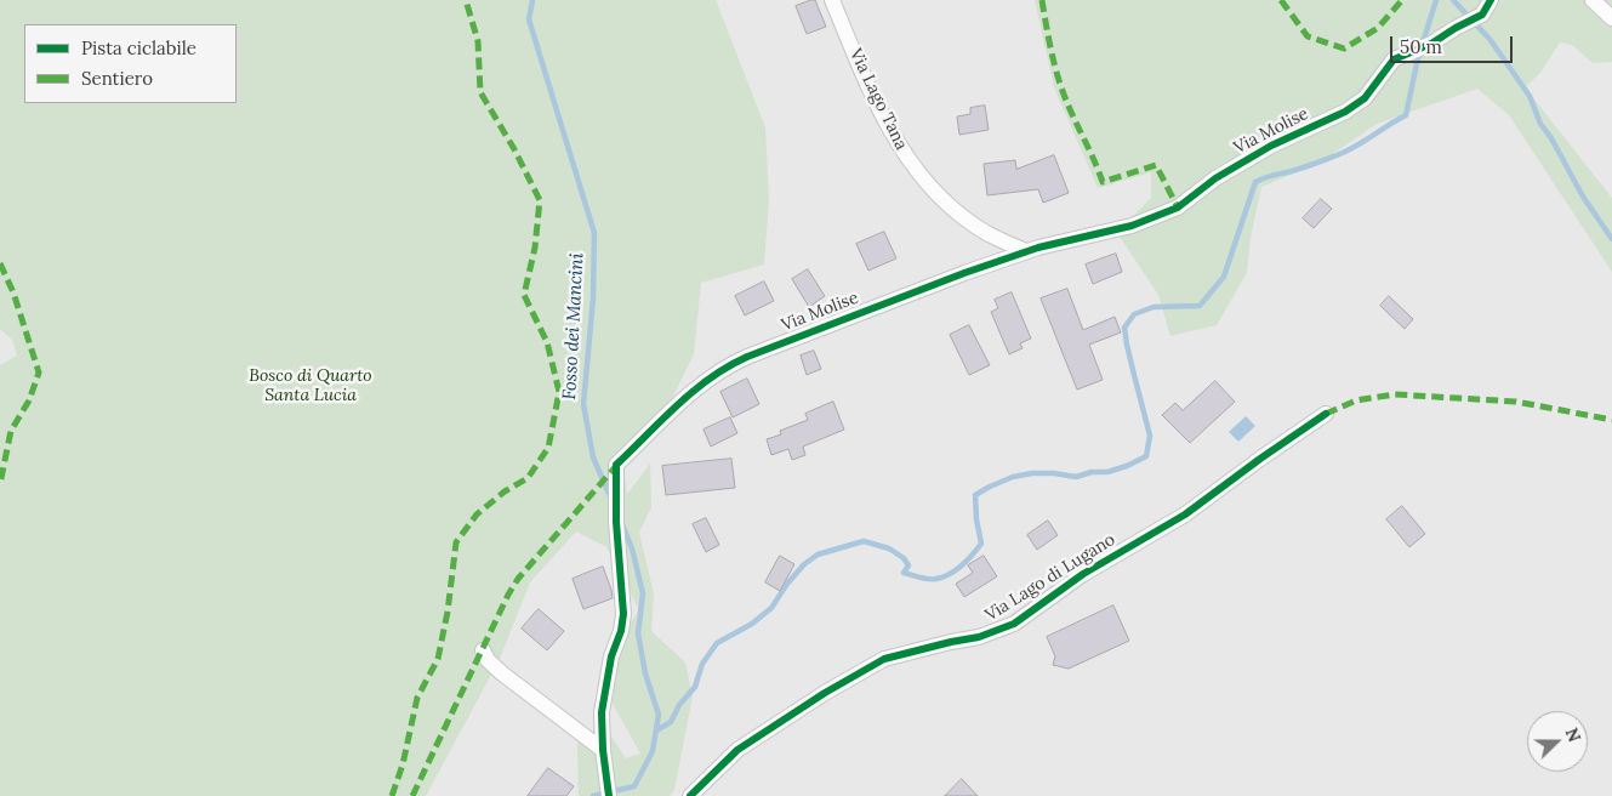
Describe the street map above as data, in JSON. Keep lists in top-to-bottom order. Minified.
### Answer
{"streets":{"street":["Via Lago Tana","Via Molise","Via Lago di Lugano"]},"crossings":[["Via Lago Tana","Via Molise"]],"water":["Fosso dei Mancini"],"parks":["Bosco di Quarto Santa Lucia"],"legend":["Pista ciclabile","Sentiero"],"scale_bar":"50 m","north":"right"}
